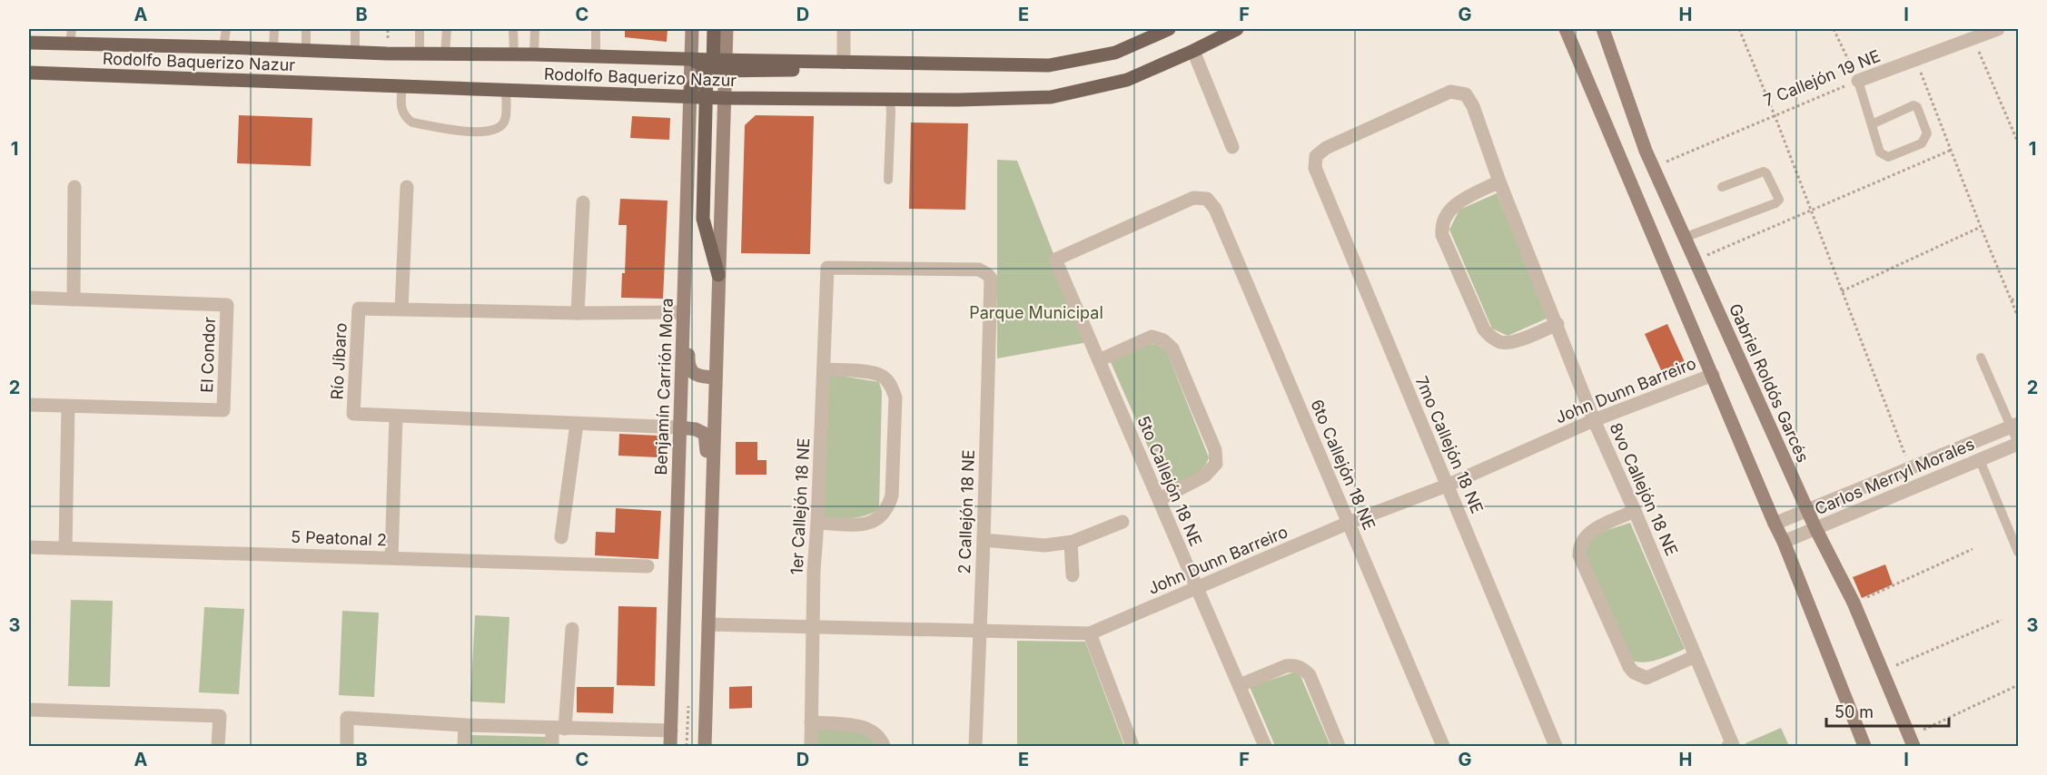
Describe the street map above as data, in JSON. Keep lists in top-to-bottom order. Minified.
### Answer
{"streets":{"main road":["Rodolfo Baquerizo Nazur","Gabriel Roldós Garcés","Benjamín Carrión Mora"],"street":["7 Callejón 19 NE","El Condor","Río Jíbaro","John Dunn Barreiro","7mo Callejón 18 NE","6to Callejón 18 NE","Carlos Merryl Morales","5to Callejón 18 NE","8vo Callejón 18 NE","1er Callejón 18 NE","2 Callejón 18 NE","5 Peatonal 2"]},"crossings":[["Rodolfo Baquerizo Nazur","Benjamín Carrión Mora"],["Río Jíbaro","Benjamín Carrión Mora"],["Gabriel Roldós Garcés","Carlos Merryl Morales"],["John Dunn Barreiro","7mo Callejón 18 NE"],["John Dunn Barreiro","6to Callejón 18 NE"],["John Dunn Barreiro","5to Callejón 18 NE"],["John Dunn Barreiro","8vo Callejón 18 NE"],["John Dunn Barreiro","1er Callejón 18 NE"],["John Dunn Barreiro","2 Callejón 18 NE"],["7mo Callejón 18 NE","8vo Callejón 18 NE"],["6to Callejón 18 NE","5to Callejón 18 NE"],["1er Callejón 18 NE","2 Callejón 18 NE"]],"parks":["Parque Municipal"],"scale_bar":"50 m","grid":{"columns":["A","B","C","D","E","F","G","H","I"],"rows":["1","2","3"]}}
